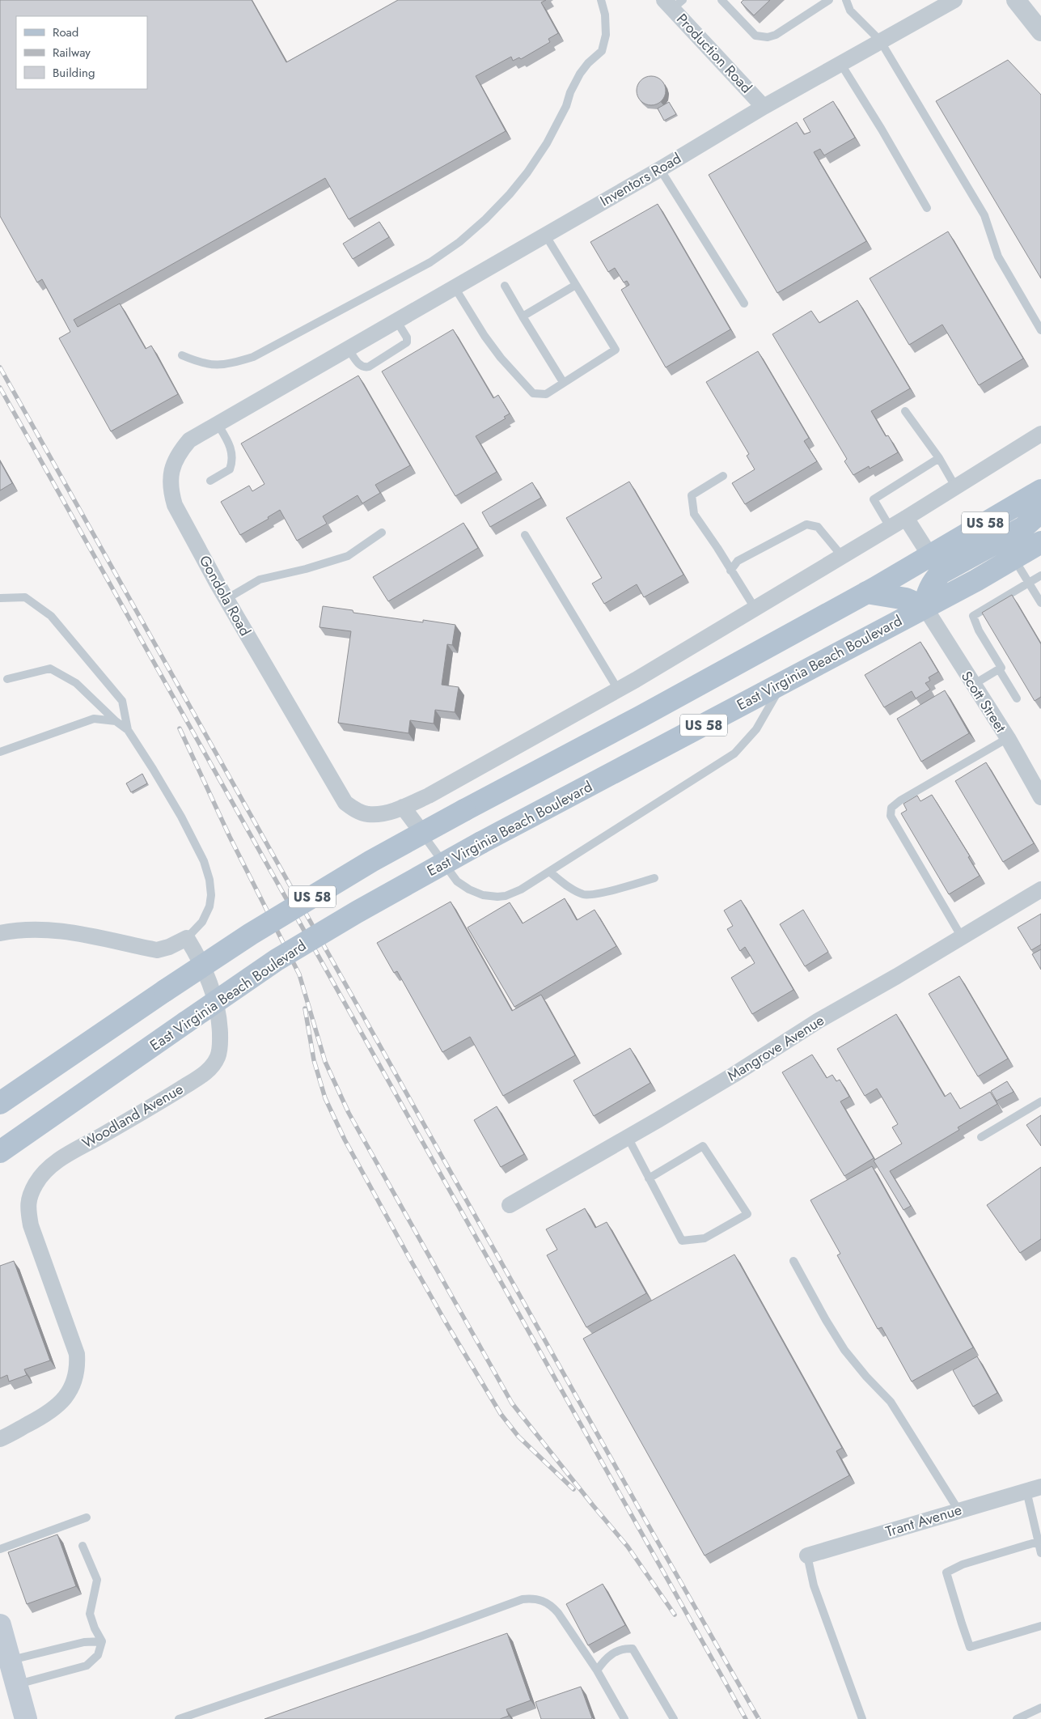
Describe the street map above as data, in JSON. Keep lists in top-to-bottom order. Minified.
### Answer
{"streets":{"main road":["US 58","East Virginia Beach Boulevard"],"street":["Production Road","Inventors Road","Gondola Road","Scott Street","Mangrove Avenue","Woodland Avenue","Trant Avenue"]},"crossings":[["Production Road","Inventors Road"],["Inventors Road","Gondola Road"],["East Virginia Beach Boulevard","Scott Street"]],"legend":["Road","Railway","Building"]}
